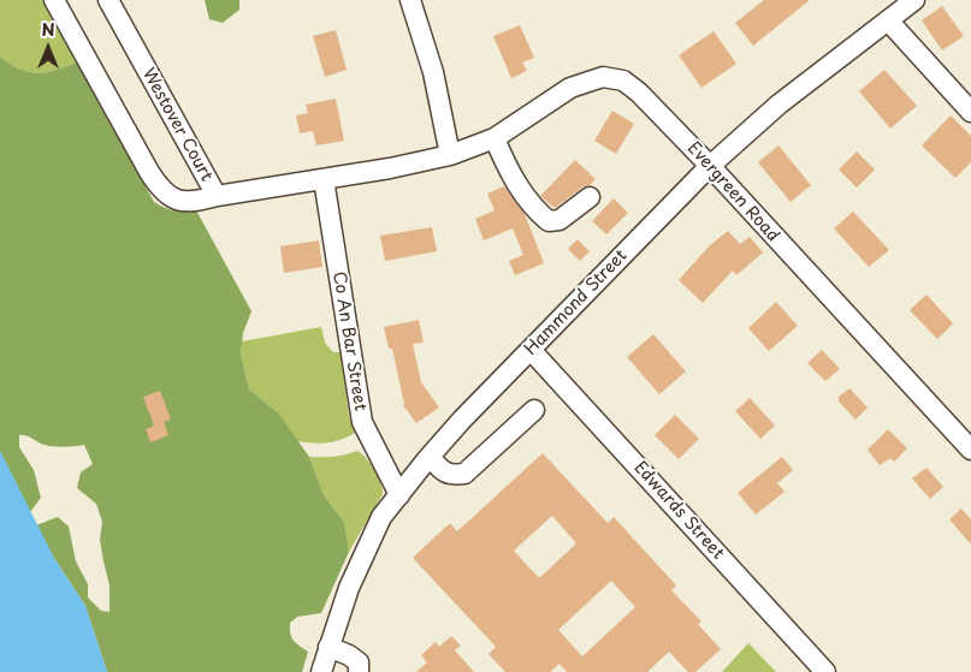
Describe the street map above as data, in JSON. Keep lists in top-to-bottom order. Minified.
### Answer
{"streets":{"street":["Westover Court","Evergreen Road","Hammond Street","Co An Bar Street","Edwards Street"]},"crossings":[["Westover Court","Evergreen Road"],["Evergreen Road","Hammond Street"],["Evergreen Road","Co An Bar Street"],["Hammond Street","Co An Bar Street"],["Hammond Street","Edwards Street"]],"north":"top"}
